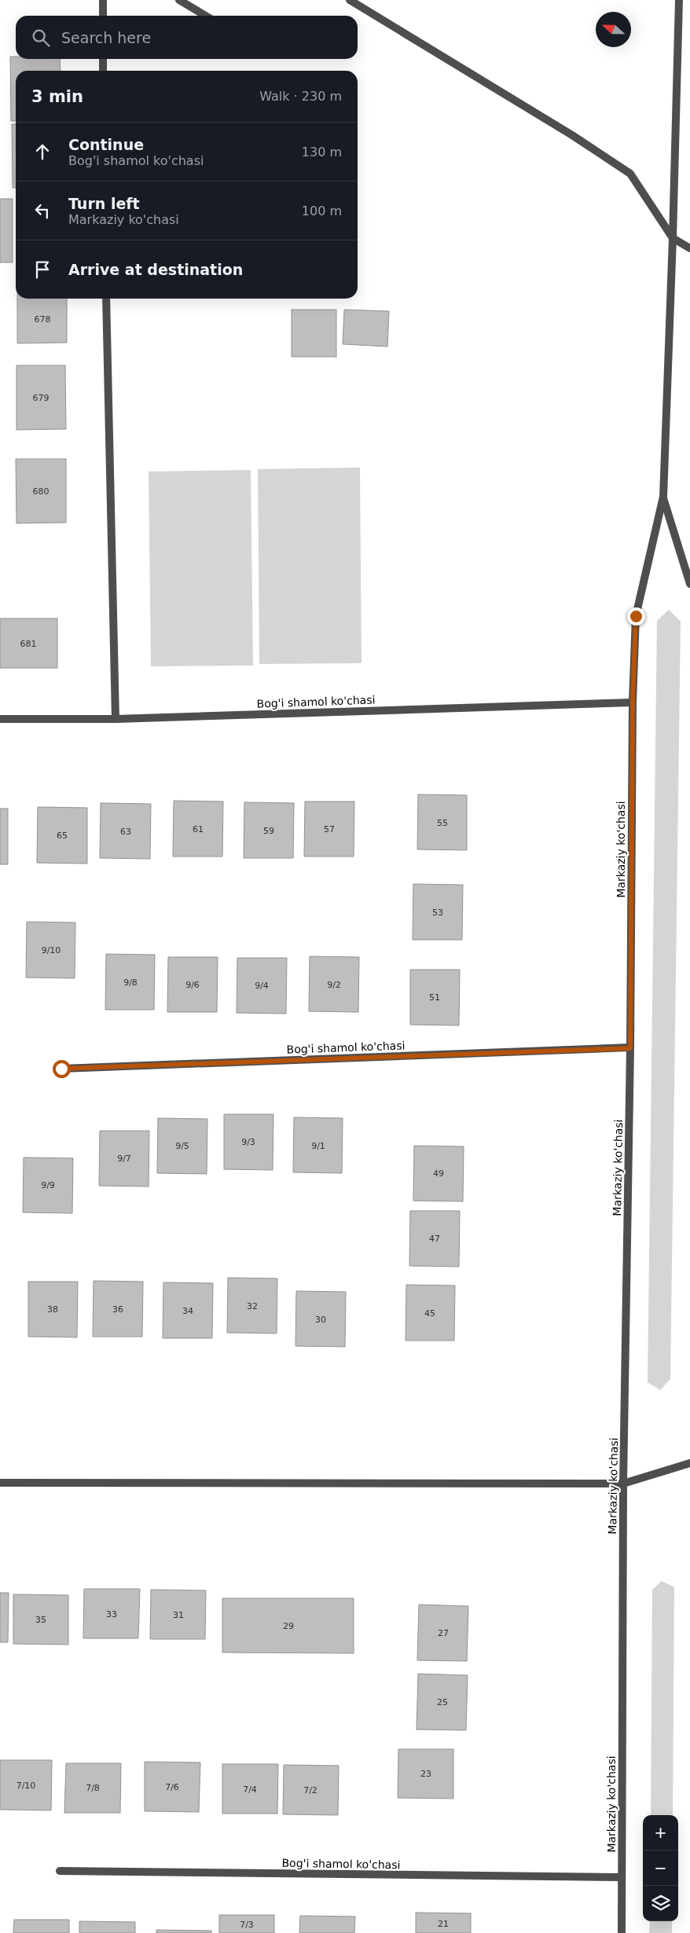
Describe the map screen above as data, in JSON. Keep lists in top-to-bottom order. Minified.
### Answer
{"streets":{"street":["Bog'i shamol ko'chasi","Markaziy ko'chasi"]},"crossings":[["Bog'i shamol ko'chasi","Markaziy ko'chasi"]],"house_numbers":["678","679","680","681","55","61","57","59","63","65","53","9/10","9/8","9/6","9/2","9/4","51","9/3","9/5","9/1","9/7","49","9/9","47","32","38","36","34","45","30","33","31","35","29","27","25","23","7/10","7/6","7/8","7/4","7/2","21","7/3"],"north":"left","page":{"search":"Search here","heading":["3 min","Walk · 230 m"],"list":[["Continue","Bog'i shamol ko'chasi","130 m"],["Turn left","Markaziy ko'chasi","100 m"],"Arrive at destination"],"map_buttons":["+","−"]}}
